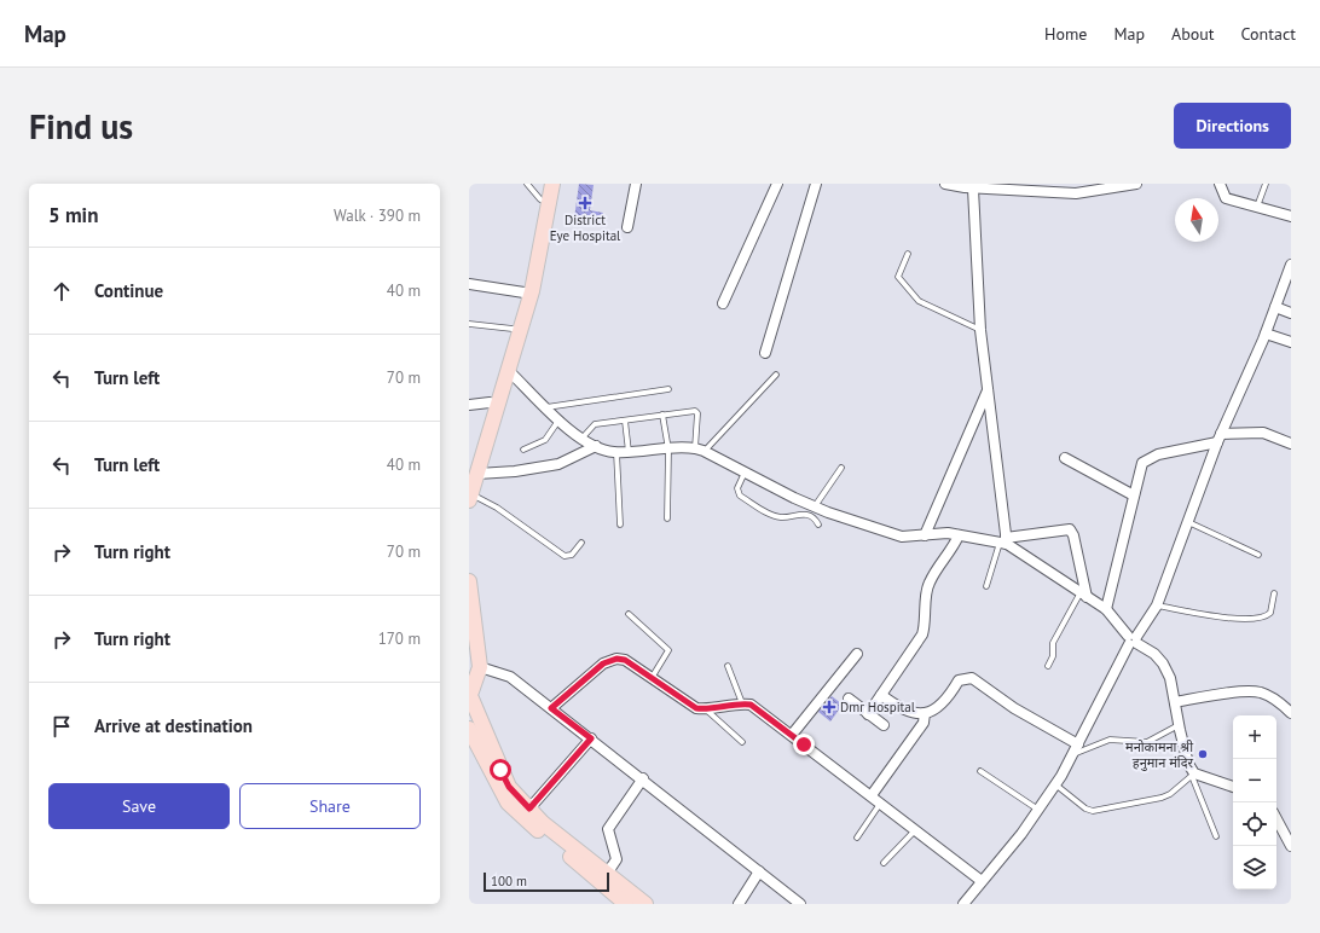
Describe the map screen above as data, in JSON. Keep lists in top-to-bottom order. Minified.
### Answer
{"places":{"health":["District Eye Hospital","Dmr Hospital"],"other":["मनोकामना श्री हनुमान मंदिर"]},"scale_bar":"100 m","north":"top","page":{"header":"Map","nav":["Home","Map","About","Contact"],"buttons":["Directions",["Save","Share"]],"title":"Find us","heading":["5 min","Walk · 390 m"],"list":[["Continue","40 m"],["Turn left","70 m"],["Turn left","40 m"],["Turn right","70 m"],["Turn right","170 m"],"Arrive at destination"],"map_buttons":["+","−"],"scale":"100 m"}}
